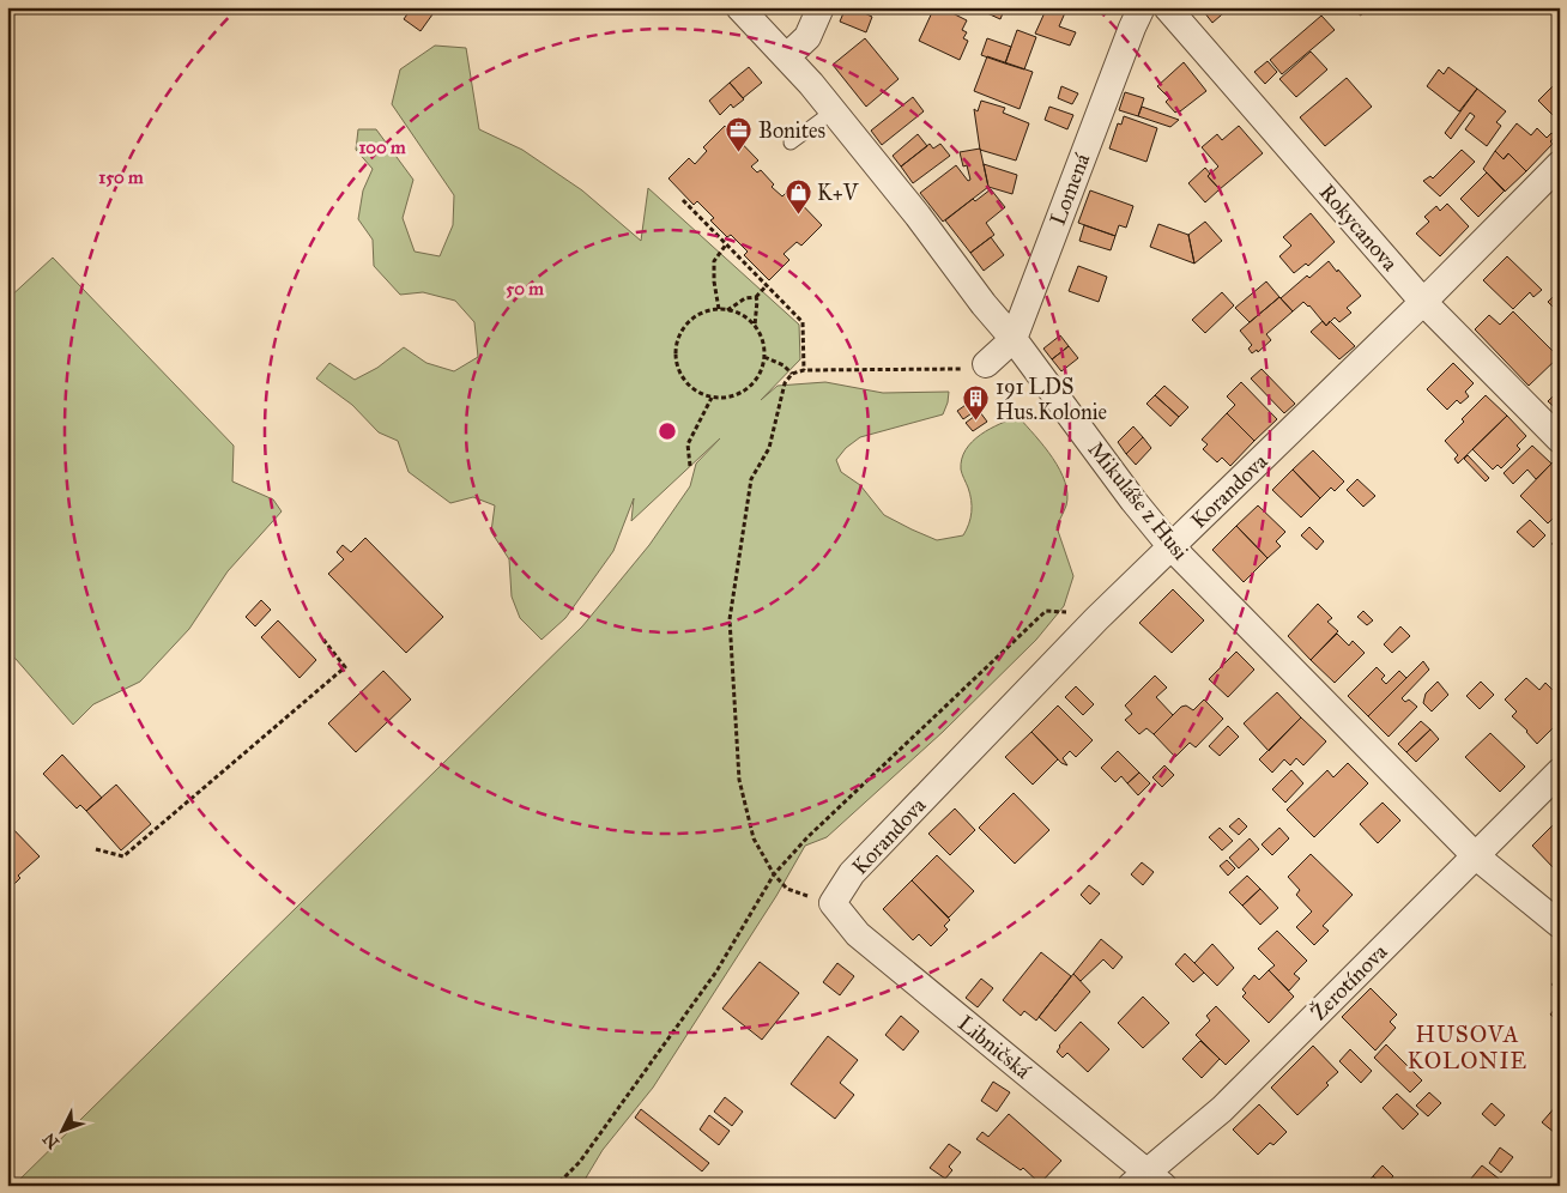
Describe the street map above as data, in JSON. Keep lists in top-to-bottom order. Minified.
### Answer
{"streets":{"street":["Lomená","Rokycanova","Korandova","Mikuláše z Husi","Žerotínova","Libničská"]},"crossings":[["Lomená","Mikuláše z Husi"],["Rokycanova","Korandova"],["Korandova","Mikuláše z Husi"],["Korandova","Libničská"],["Mikuláše z Husi","Žerotínova"],["Žerotínova","Libničská"]],"districts":["HUSOVA KOLONIE"],"places":{"office":["Bonites"],"shop":["K+V"],"building":["191 LDS Hus.Kolonie"]},"north":"bottom left","rings":["100 m","150 m","50 m"]}
